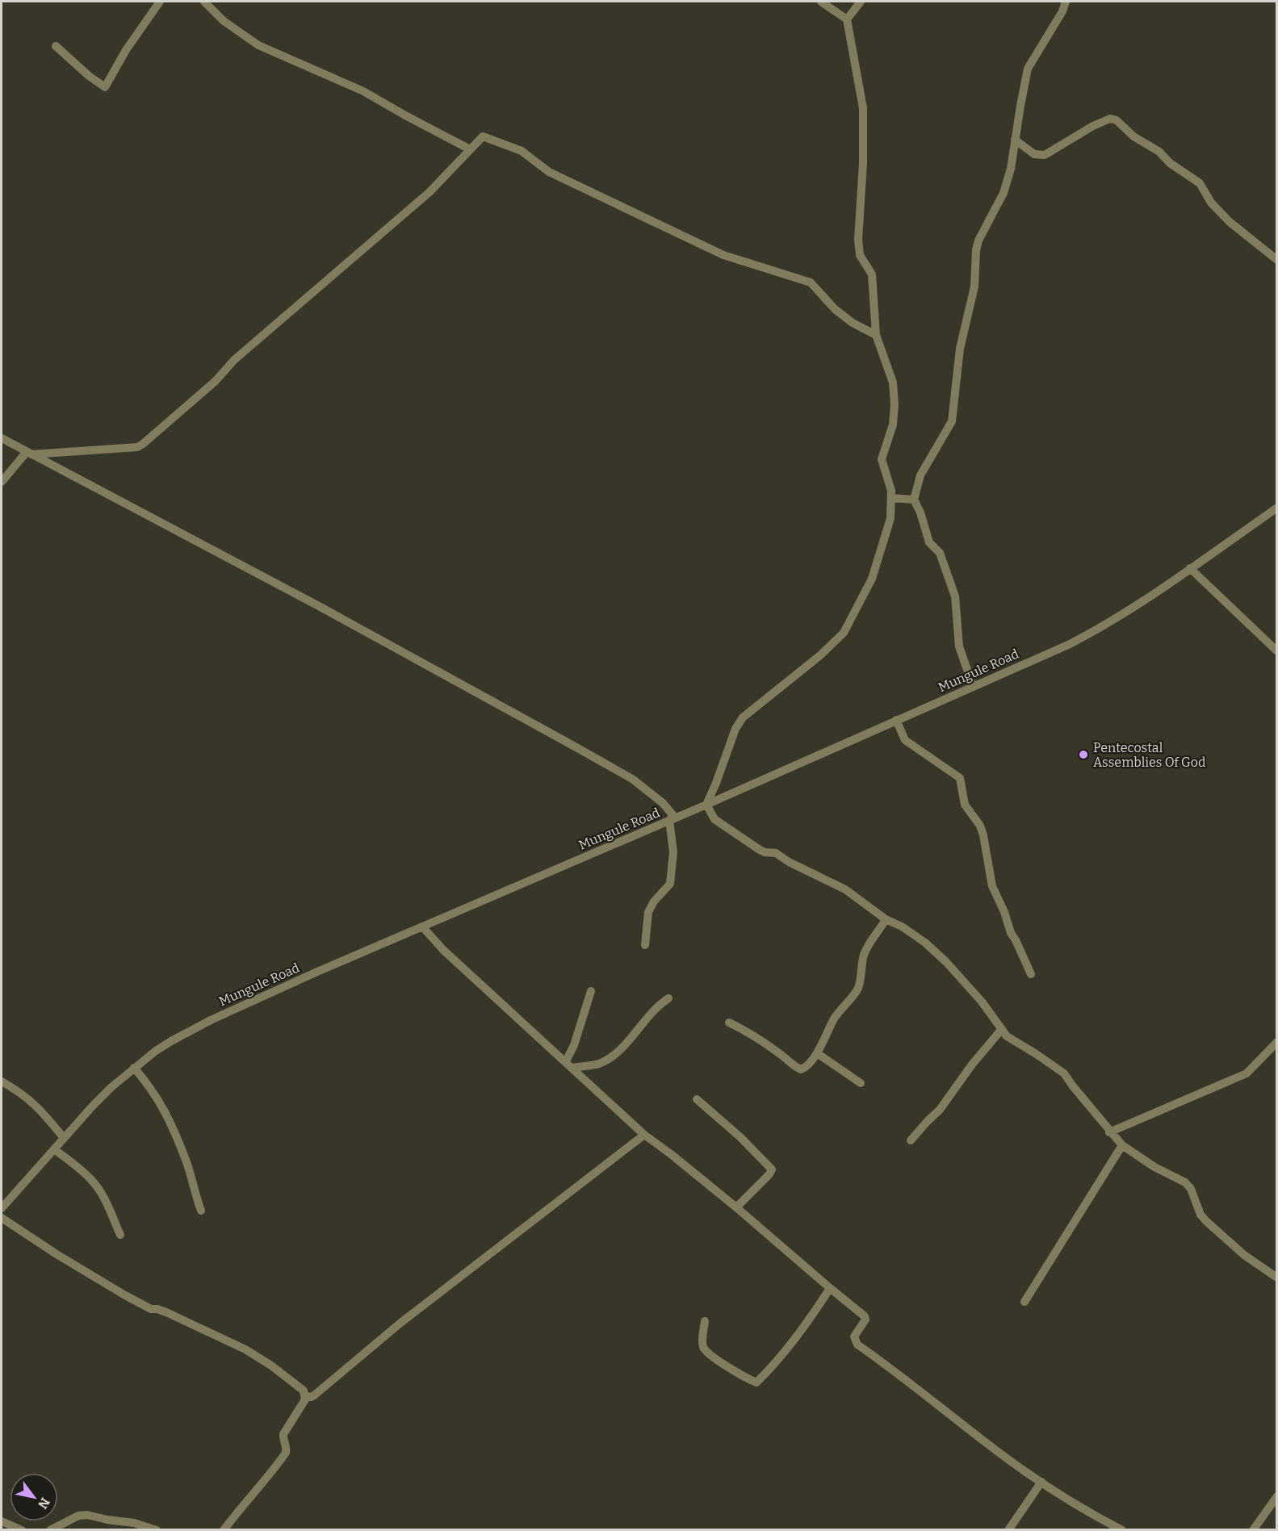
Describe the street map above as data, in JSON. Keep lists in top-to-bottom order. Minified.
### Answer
{"streets":{"street":["Mungule Road"]},"places":["Pentecostal Assemblies Of God"],"north":"bottom right"}
